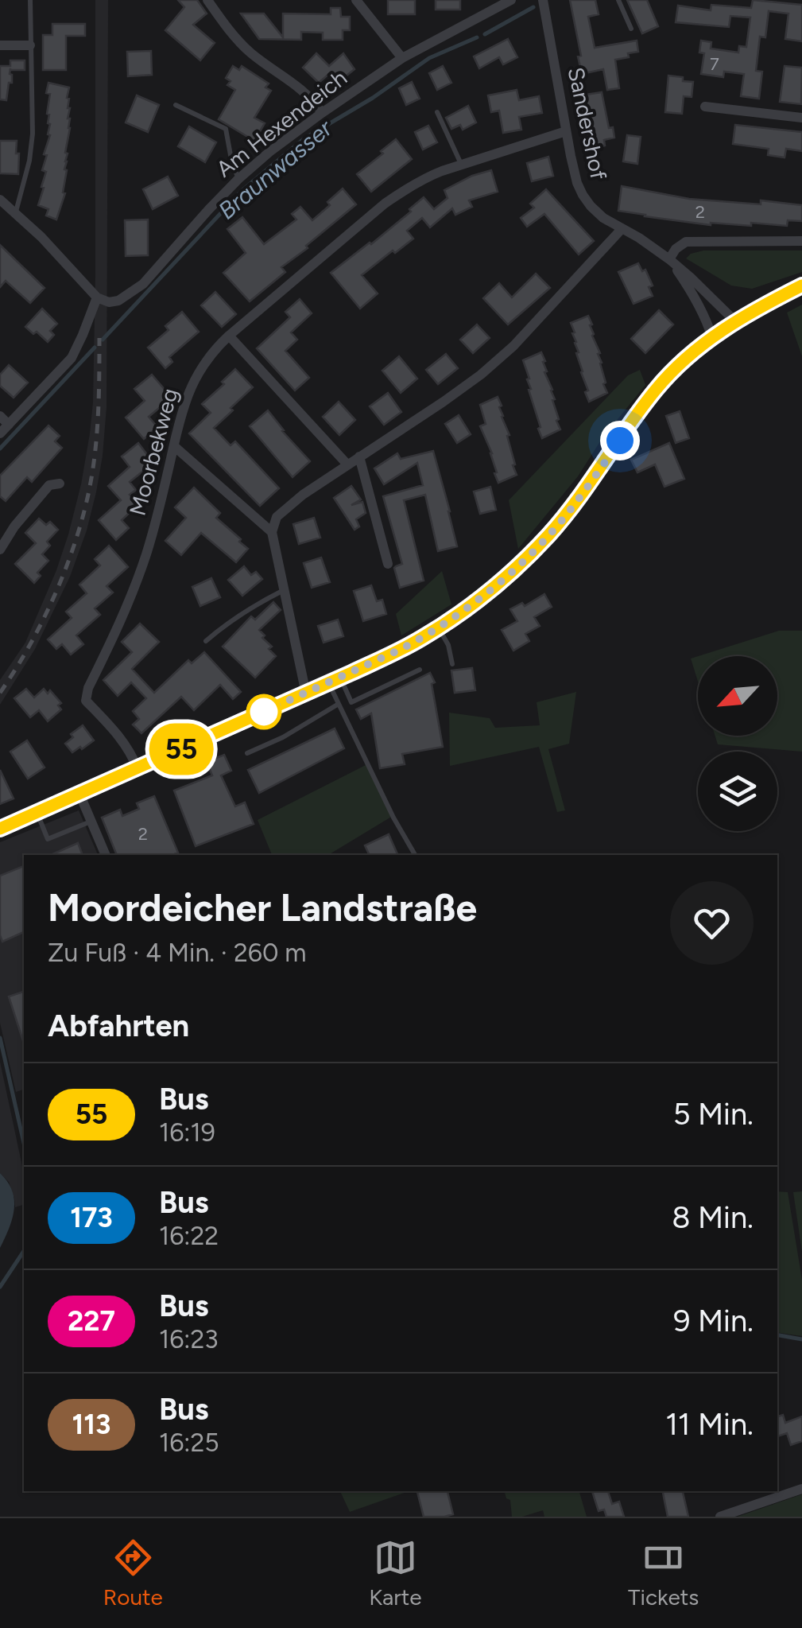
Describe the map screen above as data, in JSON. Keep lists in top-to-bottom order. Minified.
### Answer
{"streets":{"street":["Am Hexendeich","Sandershof","Moorbekweg"]},"crossings":[["Sandershof","Moorbekweg"]],"water":["Braunwasser"],"lines":["bus line 55"],"house_numbers":["7","2","2"],"north":"bottom left","page":{"on_map":"55","heading":[["Moordeicher Landstraße","Zu Fuß · 4 Min. · 260 m"],"Abfahrten"],"list":[{"mark":"55","name":"Bus","note":"16:19","value":"5 Min."},{"mark":"173","name":"Bus","note":"16:22","value":"8 Min."},{"mark":"227","name":"Bus","note":"16:23","value":"9 Min."},{"mark":"113","name":"Bus","note":"16:25","value":"11 Min."}],"tabs":["Route","Karte","Tickets"]}}
